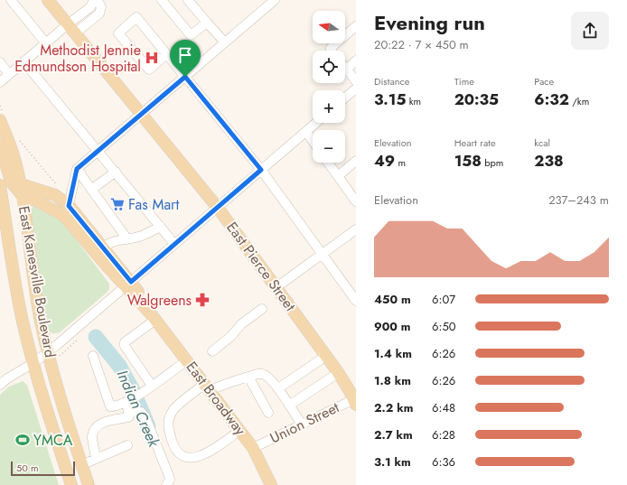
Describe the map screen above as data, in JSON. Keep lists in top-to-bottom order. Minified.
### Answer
{"streets":{"main road":["East Pierce Street","East Kanesville Boulevard","East Broadway"],"street":["Union Street"]},"crossings":[["East Pierce Street","Union Street"],["East Kanesville Boulevard","East Broadway"],["East Broadway","Union Street"]],"water":["Indian Creek"],"places":{"hospital":["Methodist Jennie Edmundson Hospital"],"supermarket":["Fas Mart"],"pharmacy":["Walgreens"],"sports":["YMCA"]},"scale_bar":"50 m","north":"left","page":{"heading":["Evening run","20:22 · 7 × 450 m"],"map_buttons":["+","−"],"stats":[["Distance","3.15 km"],["Time","20:35"],["Pace","6:32 /km"],["Elevation","49 m"],["Heart rate","158 bpm"],["kcal","238"]],"chart":["Elevation","237–243 m"],"list":[{"name":"450 m","note":"6:07"},{"name":"900 m","note":"6:50"},{"name":"1.4 km","note":"6:26"},{"name":"1.8 km","note":"6:26"},{"name":"2.2 km","note":"6:48"},{"name":"2.7 km","note":"6:28"},{"name":"3.1 km","note":"6:36"}],"scale":"50 m"}}
